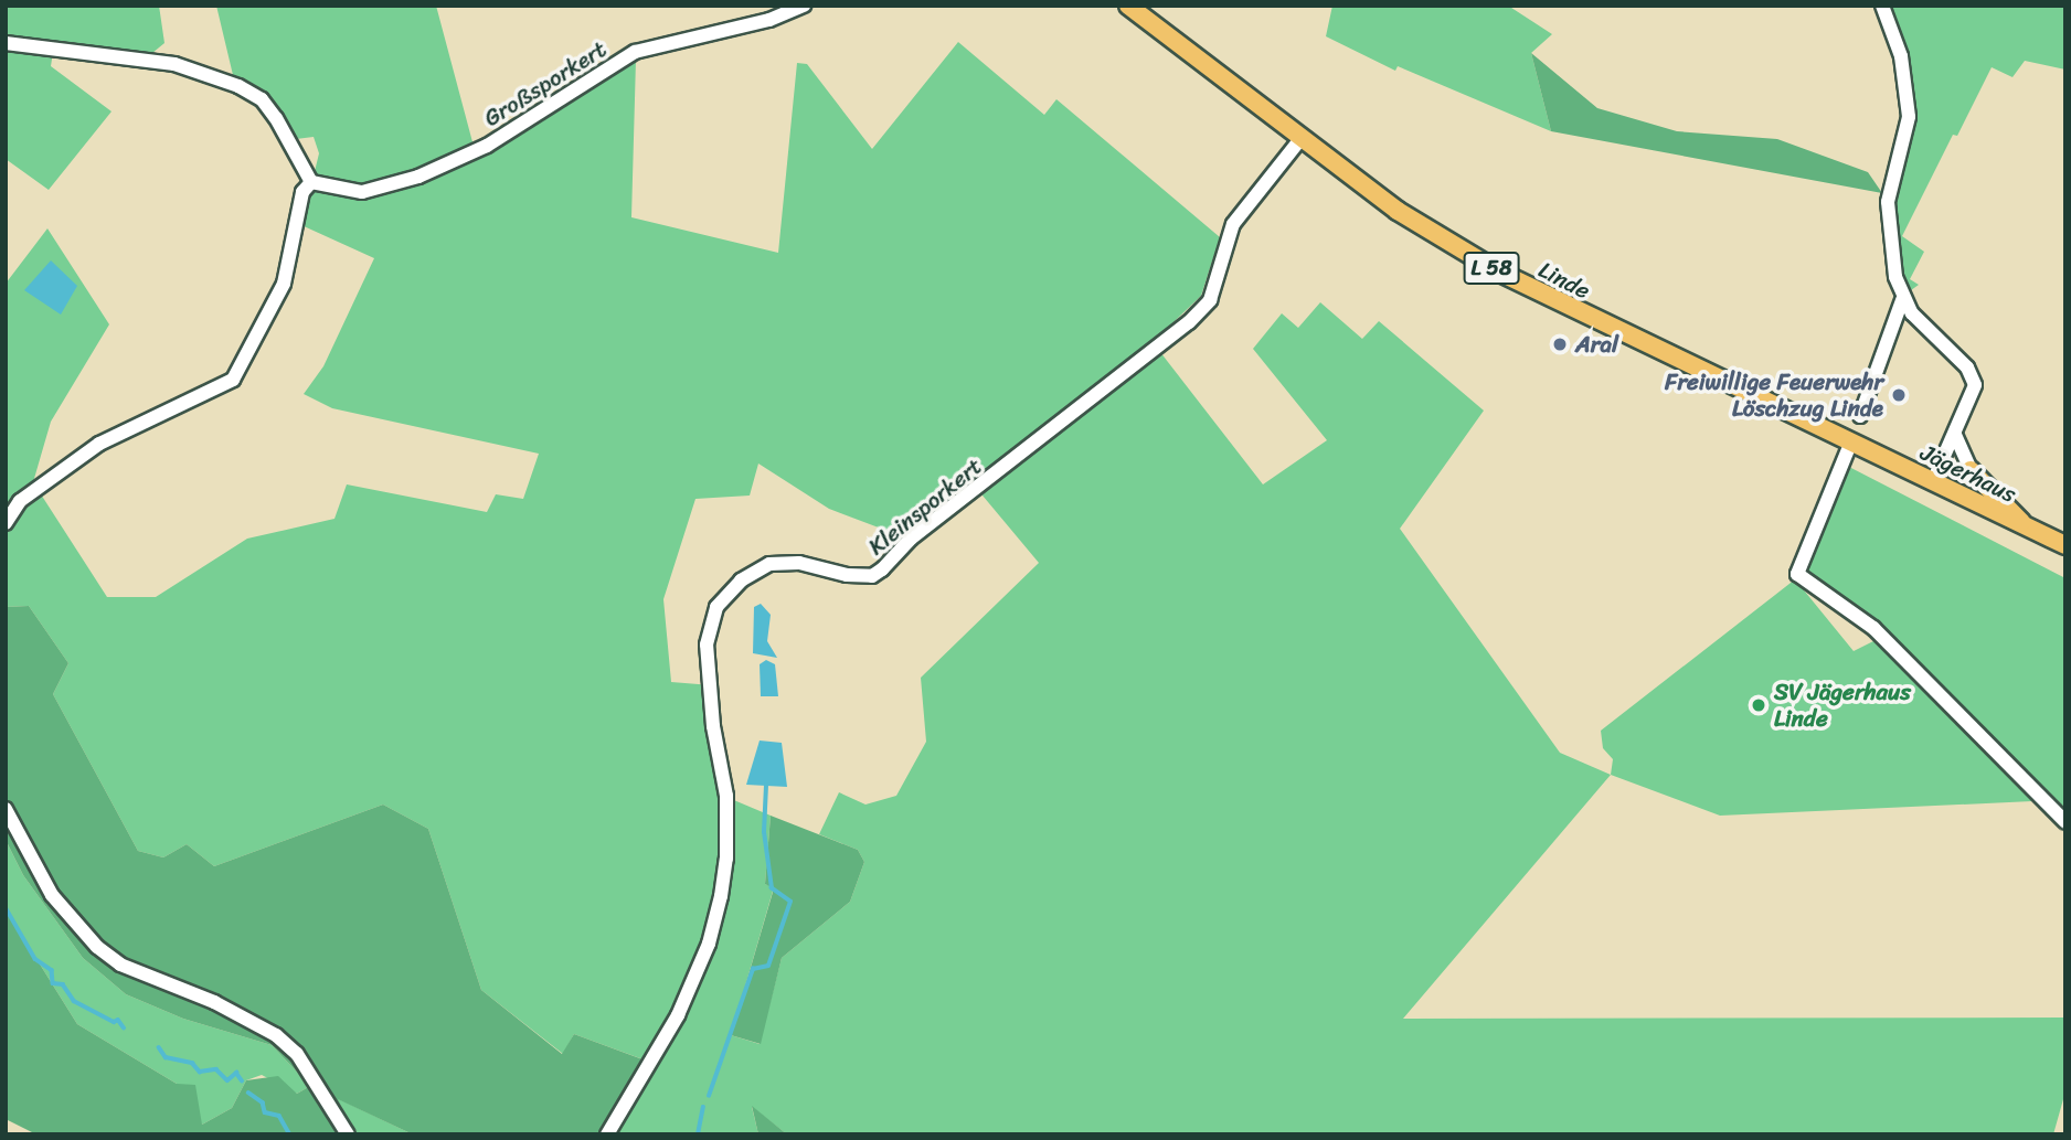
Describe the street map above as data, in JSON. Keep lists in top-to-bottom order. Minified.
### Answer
{"streets":{"main road":["L 58","Linde","Jägerhaus"],"street":["Großsporkert","Kleinsporkert"]},"crossings":[["Linde","Jägerhaus"],["Linde","Kleinsporkert"]],"places":["Aral","Freiwillige Feuerwehr Löschzug Linde","SV Jägerhaus Linde"]}
